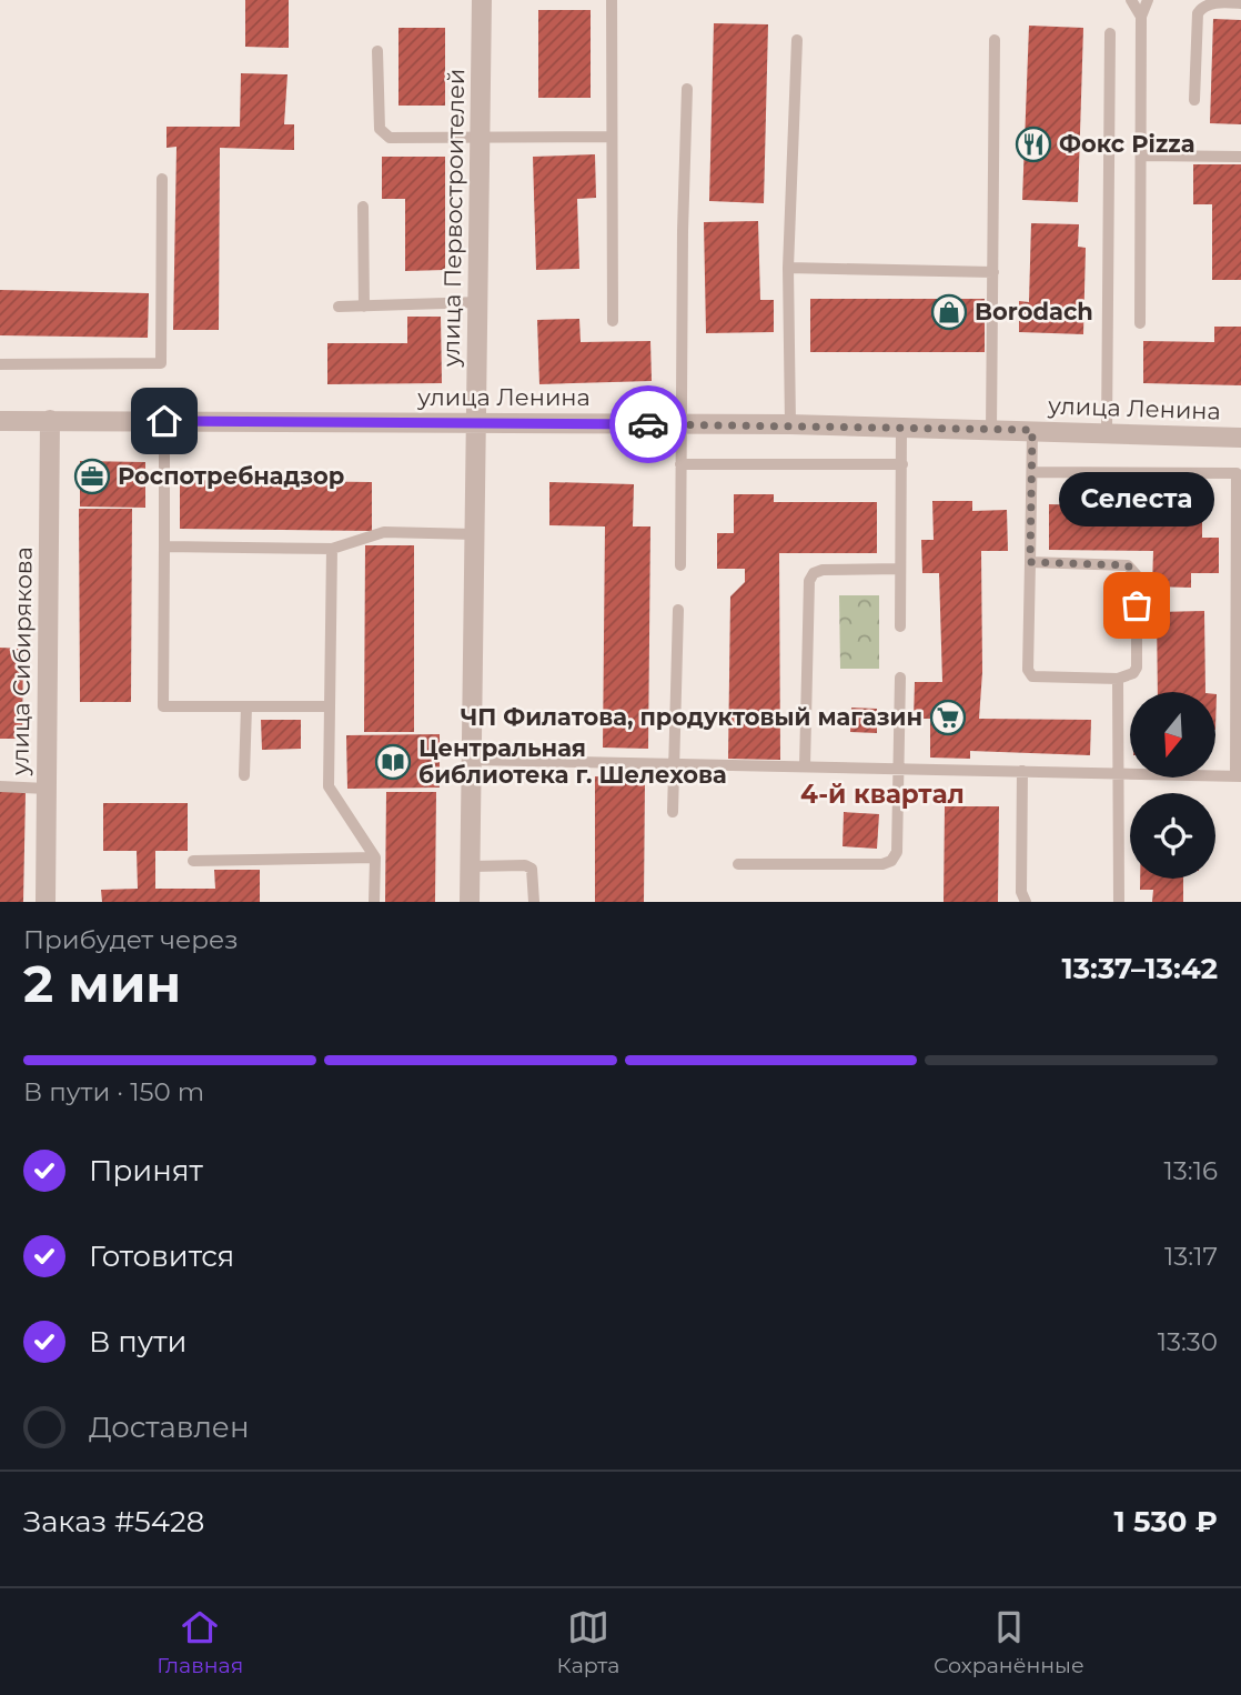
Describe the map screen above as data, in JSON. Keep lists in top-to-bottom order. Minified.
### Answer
{"streets":{"street":["улица Первостроителей","улица Ленина","улица Сибирякова"]},"crossings":[["улица Первостроителей","улица Ленина"],["улица Ленина","улица Сибирякова"]],"districts":["4-й квартал"],"places":{"restaurant":["Фокс Pizza"],"shop":["Borodach"],"office":["Роспотребнадзор"],"other":["Селеста"],"supermarket":["ЧП Филатова, продуктовый магазин"],"library":["Центральная библиотека г. Шелехова"]},"north":"bottom","page":{"bubble":"Селеста","heading":["2 мин","Прибудет через","13:37–13:42"],"panel":["Заказ #5428","1 530 ₽"],"bar":"В пути · 150 m","list":[["Принят","13:16"],["Готовится","13:17"],["В пути","13:30"],"Доставлен"],"tabs":["Главная","Карта","Сохранённые"]}}
